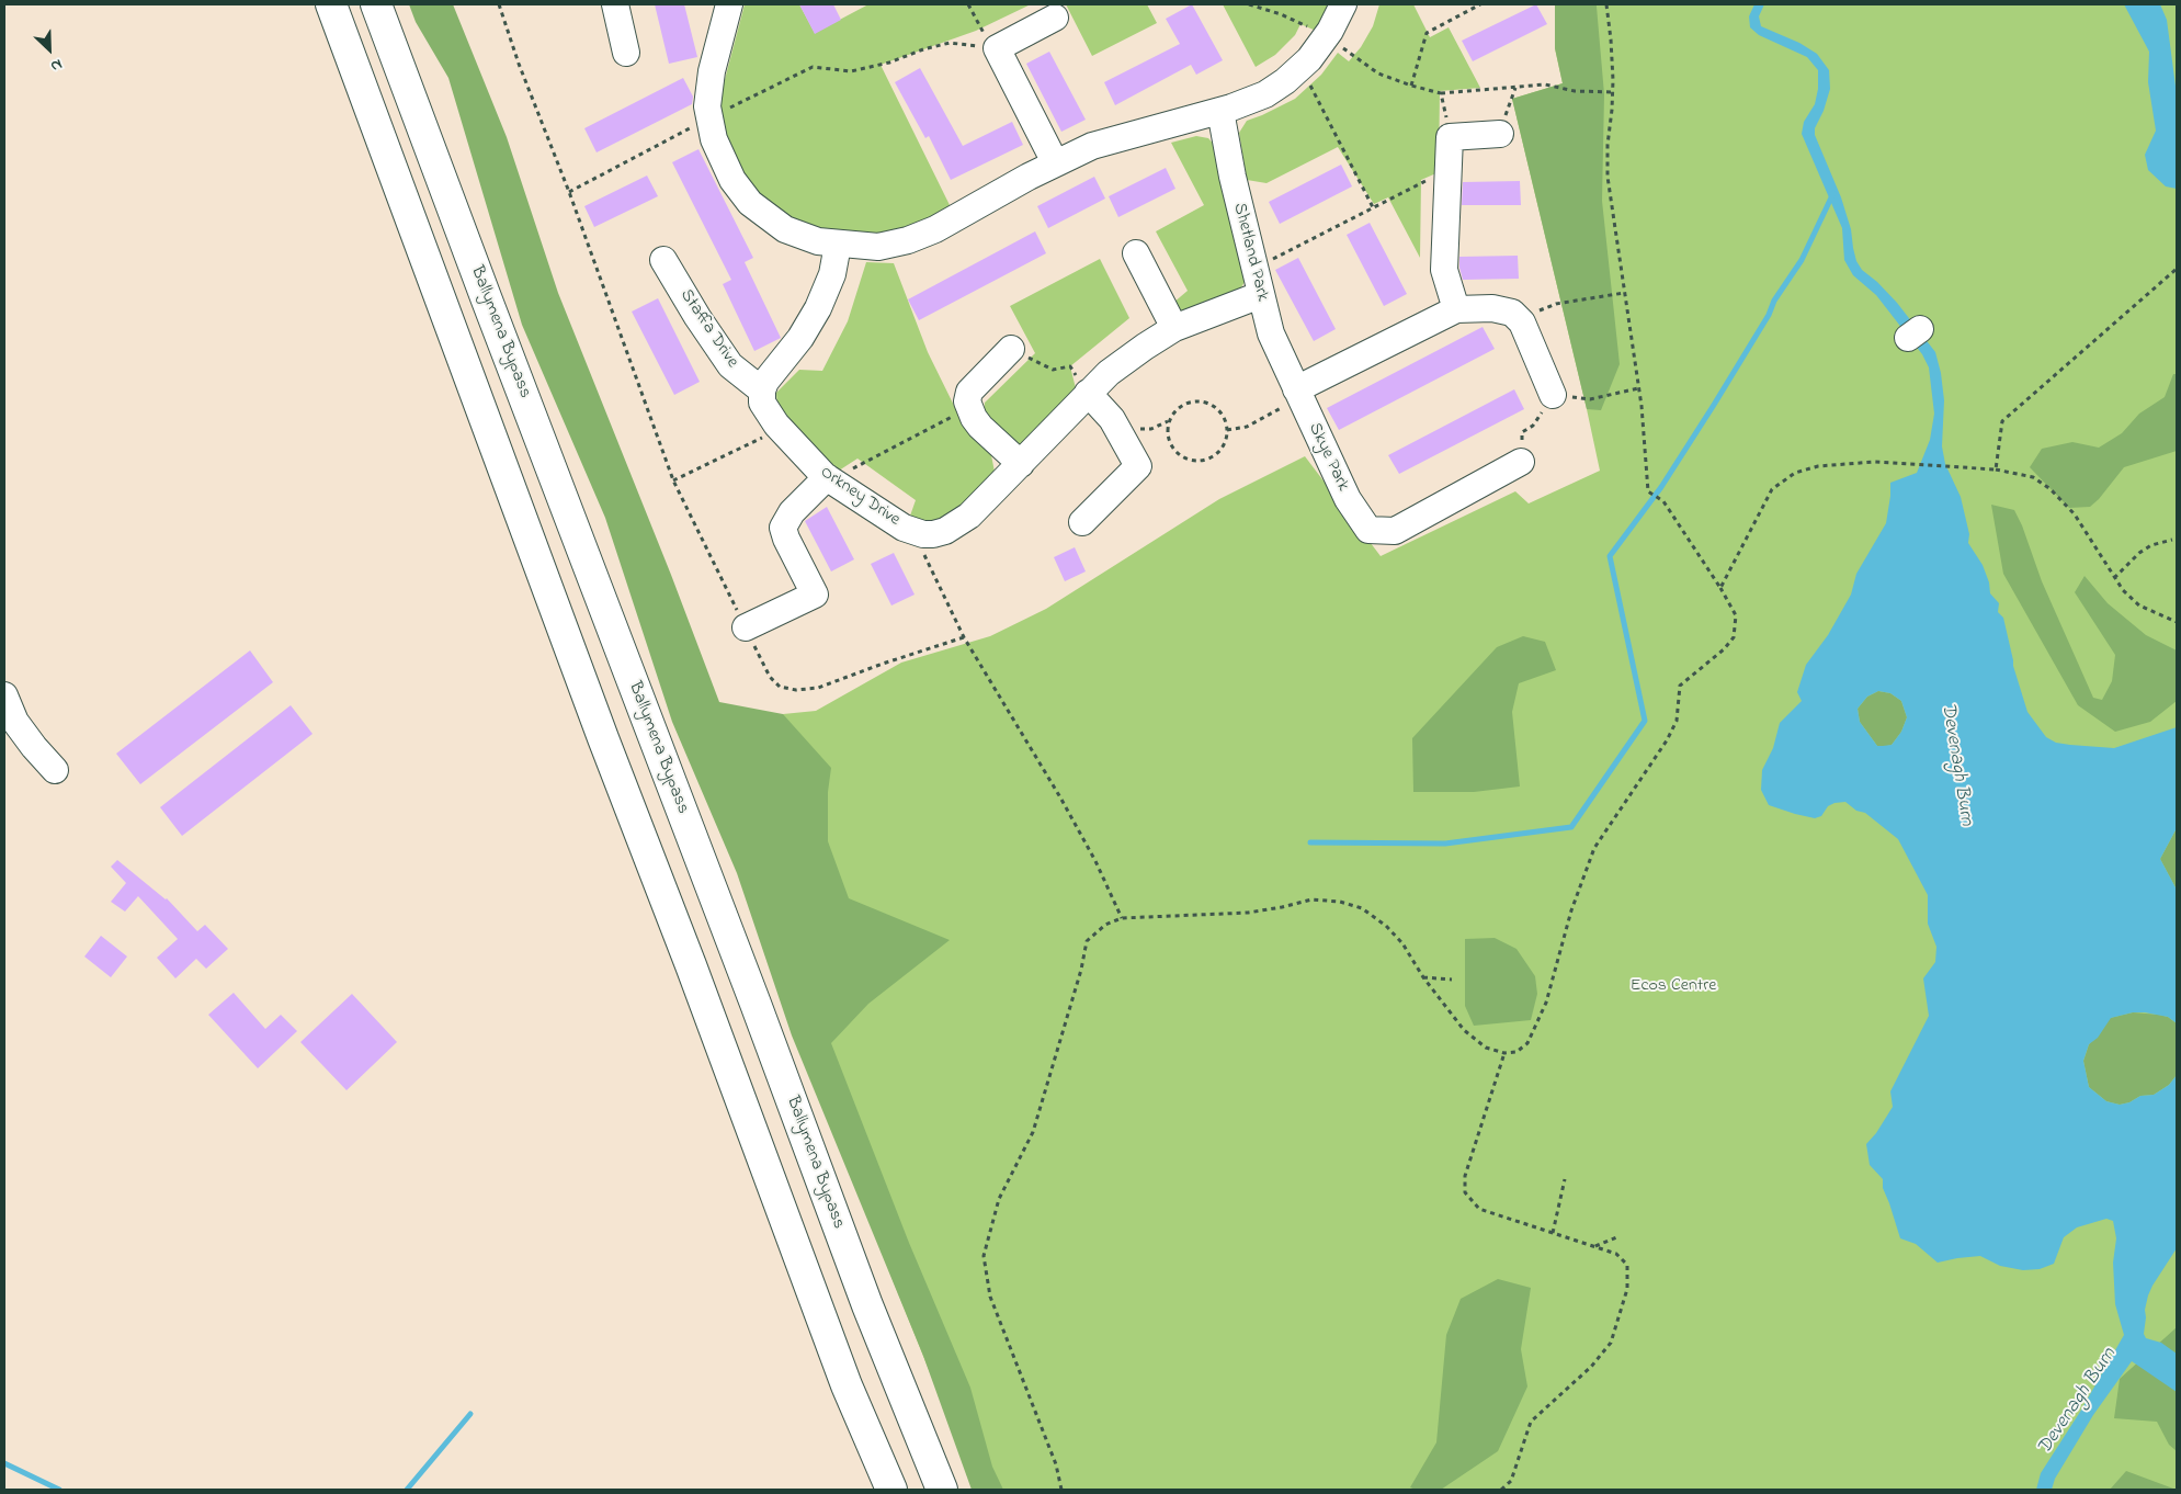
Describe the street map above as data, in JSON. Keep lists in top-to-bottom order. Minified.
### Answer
{"streets":{"highway":["Ballymena Bypass"],"street":["Shetland Park","Staffa Drive","Skye Park","Orkney Drive"]},"crossings":[["Shetland Park","Skye Park"],["Shetland Park","Orkney Drive"],["Staffa Drive","Orkney Drive"]],"water":["Devenagh Burn"],"parks":["Ecos Centre"],"north":"bottom right"}
